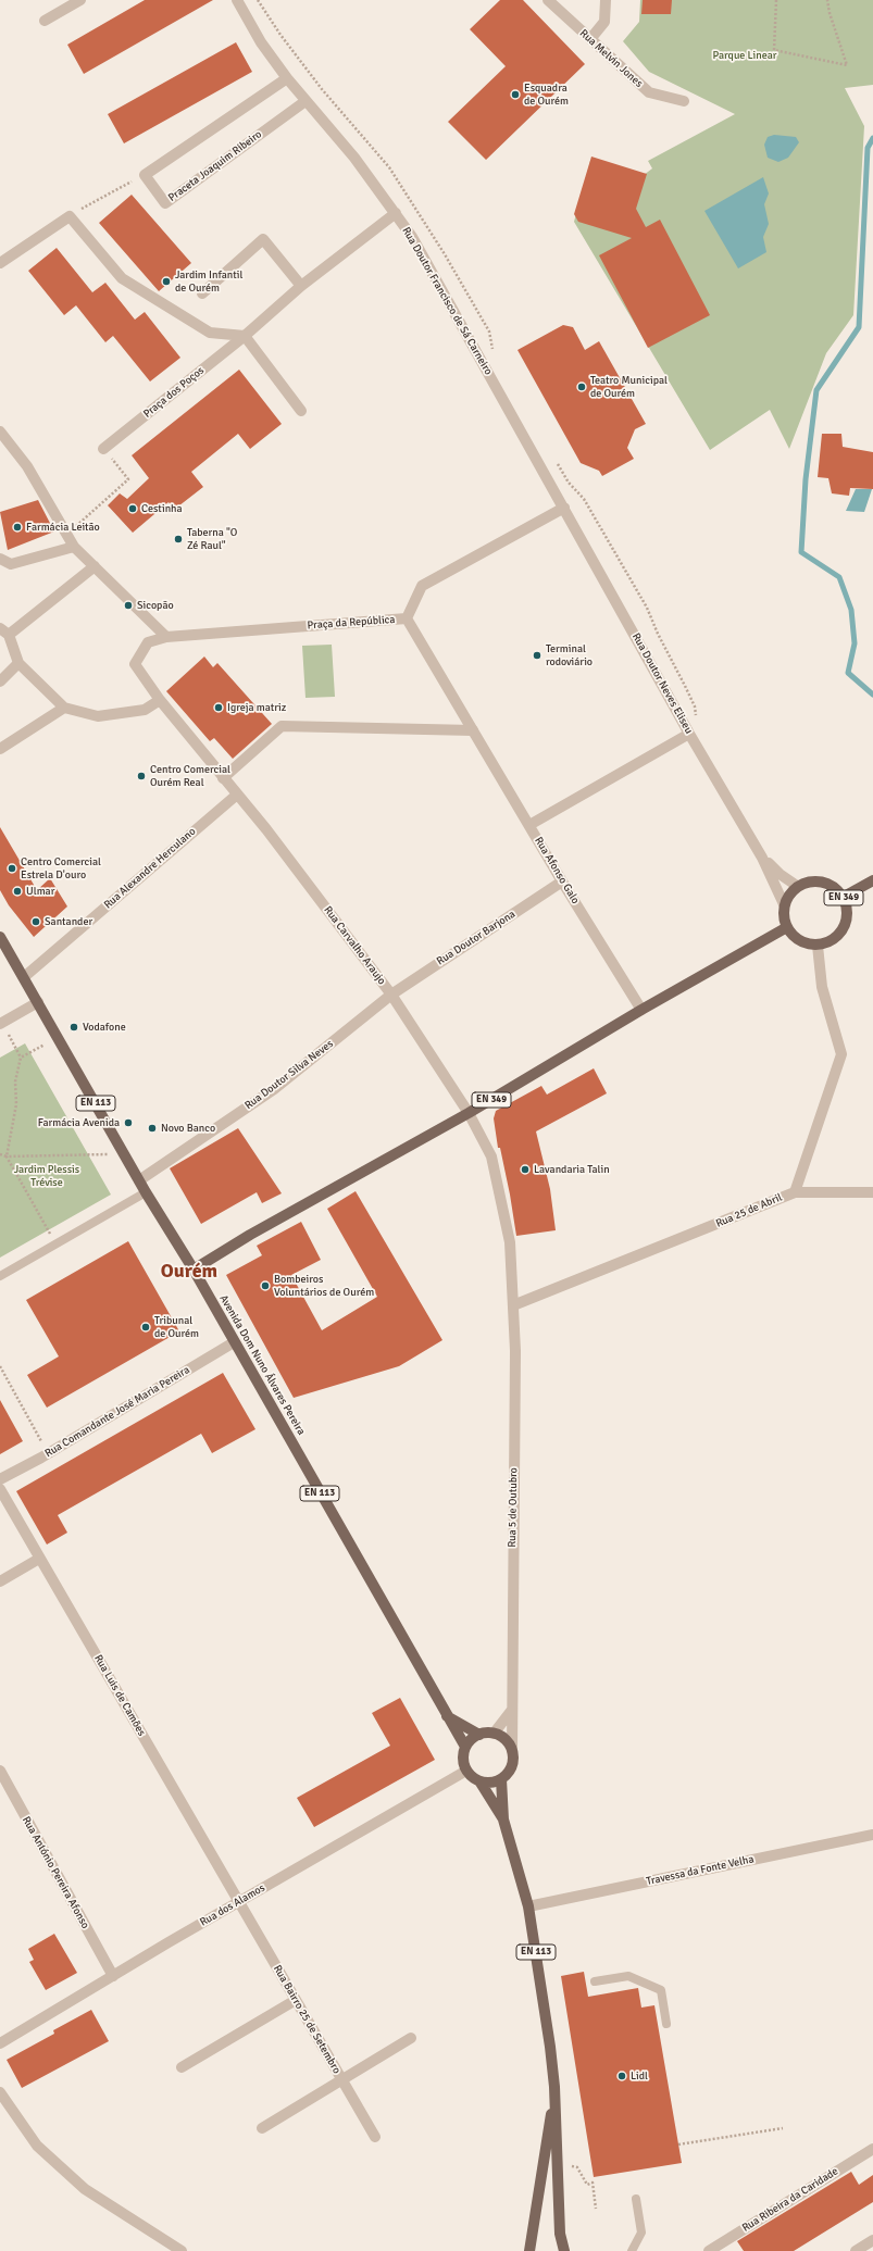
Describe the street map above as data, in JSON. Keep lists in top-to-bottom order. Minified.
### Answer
{"streets":{"main road":["EN 349","EN 113","Avenida Dom Nuno Álvares Pereira"],"street":["Rua Melvin Jones","Praceta Joaquim Ribeiro","Rua Doutor Francisco de Sá Carneiro","Praça dos Poços","Praça da República","Rua Doutor Neves Eliseu","Rua Alexandre Herculano","Rua Afonso Galo","Rua Doutor Barjona","Rua Carvalho Araujo","Rua Doutor Silva Neves","Rua 25 de Abril","Rua Comandante José Maria Pereira","Rua 5 de Outubro","Rua Luis de Camões","Travessa da Fonte Velha","Rua António Pereira Afonso","Rua dos Alamos","Rua Bairro 25 de Setembro","Rua Ribeira da Caridade"]},"crossings":[["Praceta Joaquim Ribeiro","Rua Doutor Francisco de Sá Carneiro"],["Rua Doutor Francisco de Sá Carneiro","Praça dos Poços"],["Rua Doutor Francisco de Sá Carneiro","Rua Doutor Neves Eliseu"],["Praça da República","Rua Afonso Galo"],["Praça da República","Rua Carvalho Araujo"],["Rua Doutor Neves Eliseu","EN 349"],["Rua Doutor Neves Eliseu","Rua 25 de Abril"],["Rua Alexandre Herculano","Rua Carvalho Araujo"],["Rua Alexandre Herculano","Avenida Dom Nuno Álvares Pereira"],["Rua Afonso Galo","EN 349"],["Rua Afonso Galo","Rua Doutor Barjona"],["EN 349","Rua Carvalho Araujo"],["EN 349","Rua 25 de Abril"],["EN 349","Avenida Dom Nuno Álvares Pereira"],["Rua Doutor Barjona","Rua Carvalho Araujo"],["Rua Doutor Barjona","Rua Doutor Silva Neves"],["Rua Carvalho Araujo","Rua Doutor Silva Neves"],["Rua Carvalho Araujo","Rua 25 de Abril"],["Rua Carvalho Araujo","Rua 5 de Outubro"],["Rua Doutor Silva Neves","Avenida Dom Nuno Álvares Pereira"],["EN 113","Avenida Dom Nuno Álvares Pereira"],["EN 113","Rua 5 de Outubro"],["EN 113","Travessa da Fonte Velha"],["EN 113","Rua dos Alamos"],["Rua 25 de Abril","Rua 5 de Outubro"],["Avenida Dom Nuno Álvares Pereira","Rua Comandante José Maria Pereira"],["Rua 5 de Outubro","Rua dos Alamos"],["Rua Luis de Camões","Rua dos Alamos"],["Rua Luis de Camões","Rua Bairro 25 de Setembro"],["Rua António Pereira Afonso","Rua dos Alamos"],["Rua dos Alamos","Rua Bairro 25 de Setembro"]],"districts":["Ourém"],"parks":["Parque Linear","Jardim Plessis Trévise"],"places":["Esquadra de Ourém","Jardim Infantil de Ourém","Teatro Municipal de Ourém","Cestinha","Farmácia Leitão","Taberna \"O Zé Raul\"","Sicopāo","Terminal rodoviário","Igreja matriz","Centro Comercial Ourém Real","Centro Comercial Estrela D'ouro","Ulmar","Santander","Vodafone","Farmácia Avenida","Novo Banco","Lavandaria Talin","Bombeiros Voluntários de Ourém","Tribunal de Ourém","Lidl"]}
